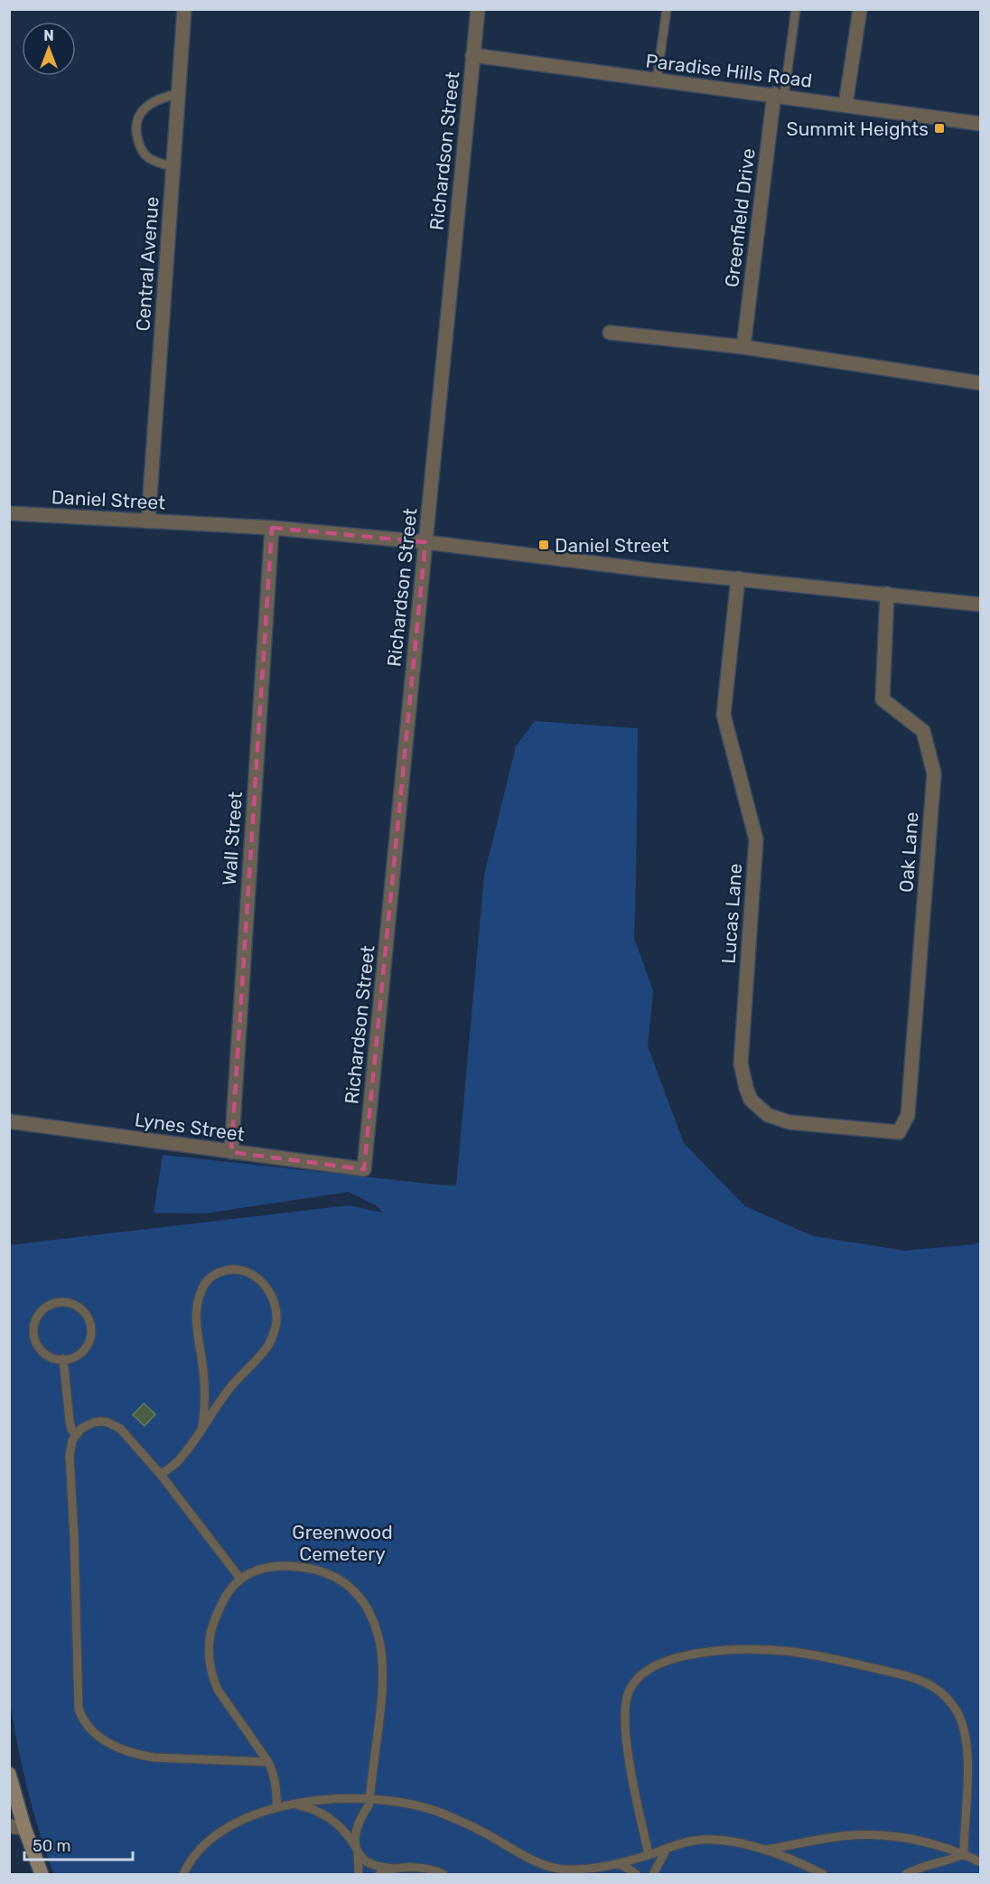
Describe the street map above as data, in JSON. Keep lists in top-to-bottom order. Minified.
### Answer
{"streets":{"street":["Paradise Hills Road","Richardson Street","Greenfield Drive","Central Avenue","Daniel Street","Wall Street","Oak Lane","Lucas Lane","Lynes Street"]},"crossings":[["Paradise Hills Road","Richardson Street"],["Paradise Hills Road","Greenfield Drive"],["Richardson Street","Daniel Street"],["Richardson Street","Lynes Street"],["Central Avenue","Daniel Street"],["Daniel Street","Wall Street"],["Daniel Street","Oak Lane"],["Daniel Street","Lucas Lane"],["Wall Street","Lynes Street"],["Oak Lane","Lucas Lane"]],"parks":["Greenwood Cemetery"],"places":{"transit":["Summit Heights","Daniel Street"]},"scale_bar":"50 m","north":"top"}
